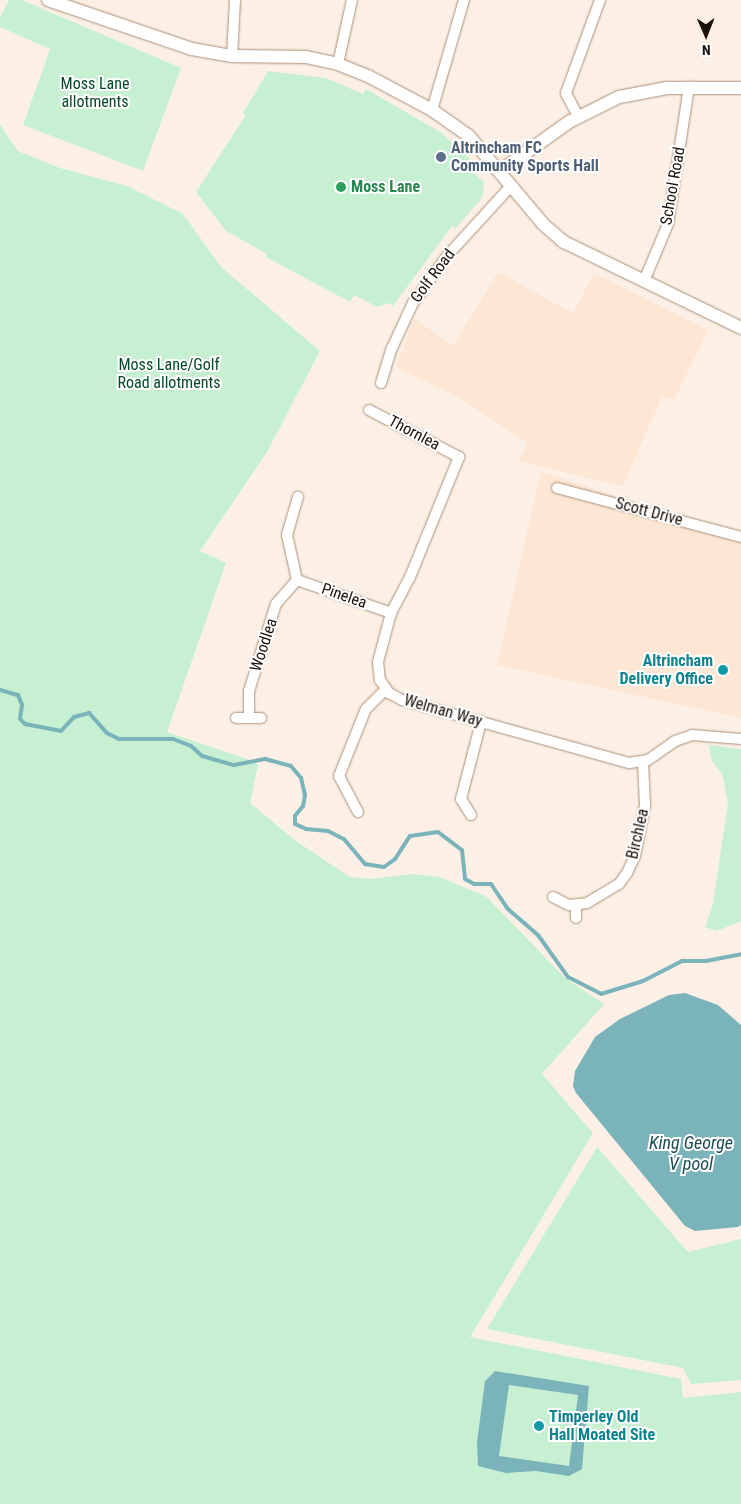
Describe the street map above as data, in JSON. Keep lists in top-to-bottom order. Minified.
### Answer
{"streets":{"street":["School Road","Golf Road","Thornlea","Scott Drive","Pinelea","Woodlea","Welman Way","Birchlea"]},"crossings":[["Thornlea","Welman Way"],["Pinelea","Woodlea"],["Pinelea","Welman Way"],["Welman Way","Birchlea"]],"water":["King George V pool"],"parks":["Moss Lane allotments","Moss Lane/Golf Road allotments"],"places":["Altrincham FC Community Sports Hall","Moss Lane","Altrincham Delivery Office","Timperley Old Hall Moated Site"],"north":"bottom"}
